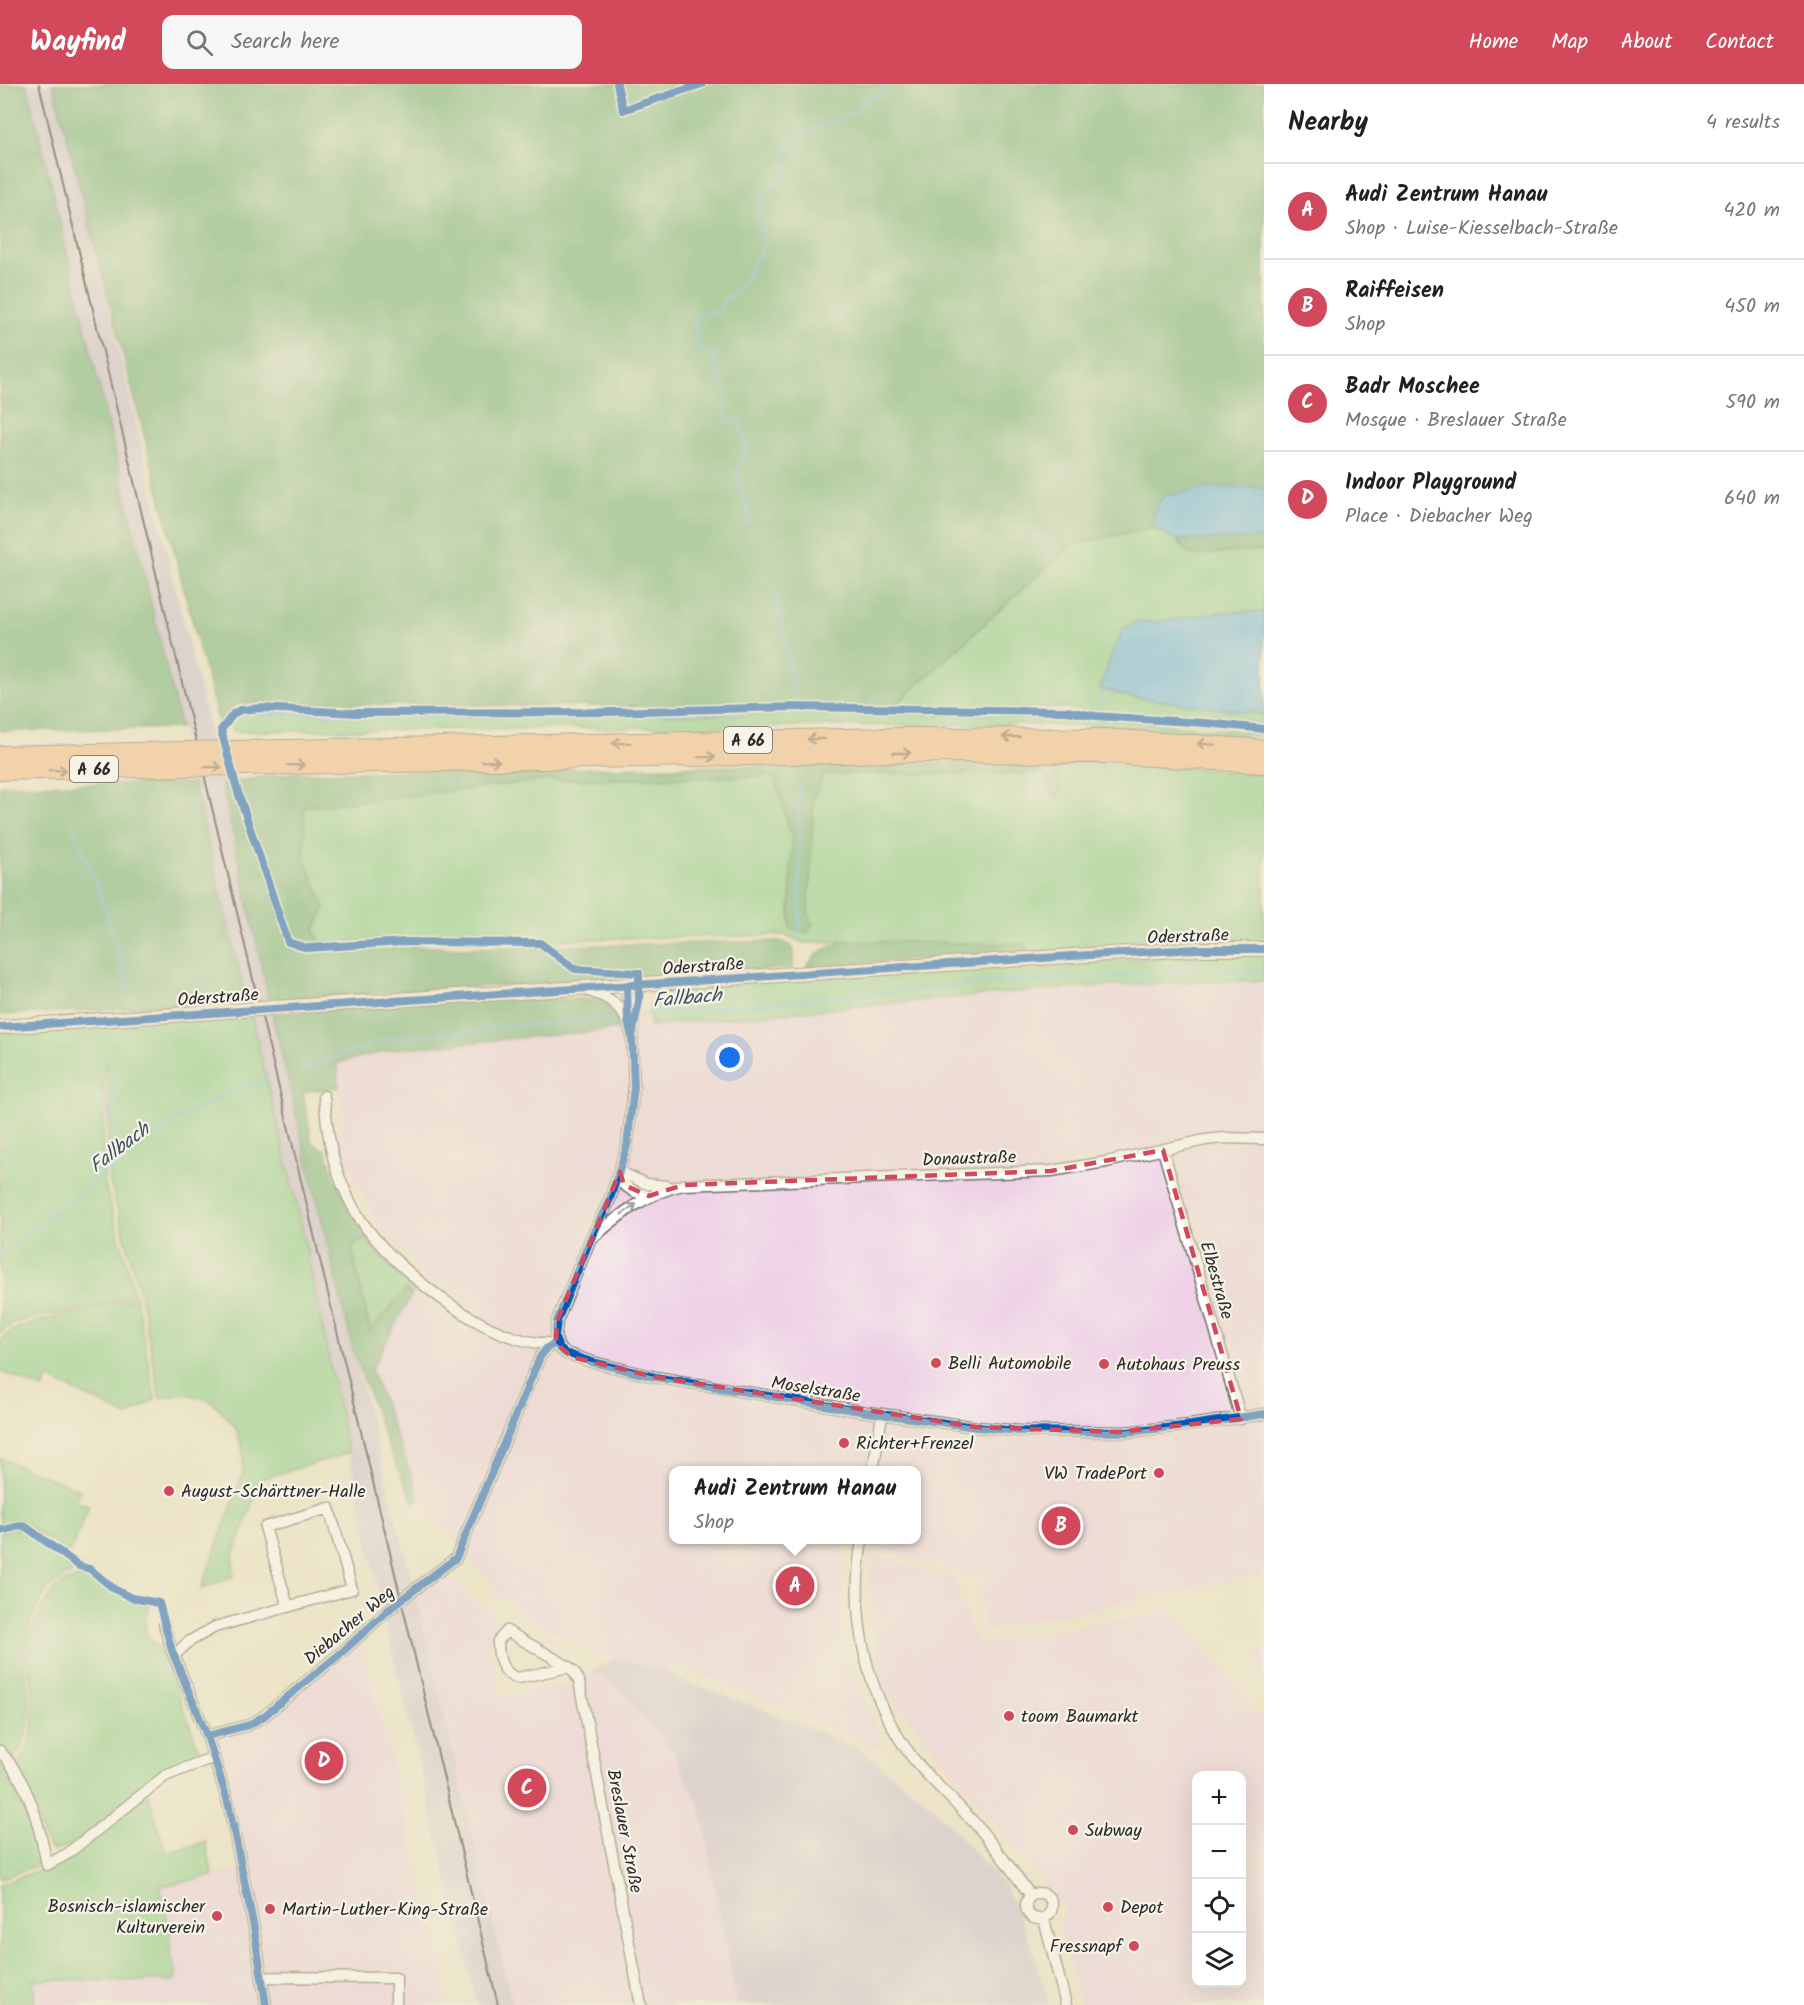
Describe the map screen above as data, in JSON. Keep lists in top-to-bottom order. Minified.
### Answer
{"streets":{"highway":["A 66"],"street":["Oderstraße","Donaustraße","Elbestraße","Moselstraße","Diebacher Weg","Breslauer Straße"]},"crossings":[["Donaustraße","Elbestraße"],["Elbestraße","Moselstraße"],["Moselstraße","Diebacher Weg"]],"water":["Fallbach"],"places":["Belli Automobile","Autohaus Preuss","Richter+Frenzel","VW TradePort","August-Schärttner-Halle","toom Baumarkt","Subway","Depot","Martin-Luther-King-Straße","Bosnisch-islamischer Kulturverein","Fressnapf"],"page":{"header":"Wayfind","search":"Search here","nav":["Home","Map","About","Contact"],"heading":["Nearby","4 results"],"list":[{"mark":"A","name":"Audi Zentrum Hanau","note":"Shop · Luise-Kiesselbach-Straße","value":"420 m"},{"mark":"B","name":"Raiffeisen","note":"Shop","value":"450 m"},{"mark":"C","name":"Badr Moschee","note":"Mosque · Breslauer Straße","value":"590 m"},{"mark":"D","name":"Indoor Playground","note":"Place · Diebacher Weg","value":"640 m"}],"popup":["Audi Zentrum Hanau","Shop"],"pins":["B","A","D","C"],"map_buttons":["+","−"]}}
